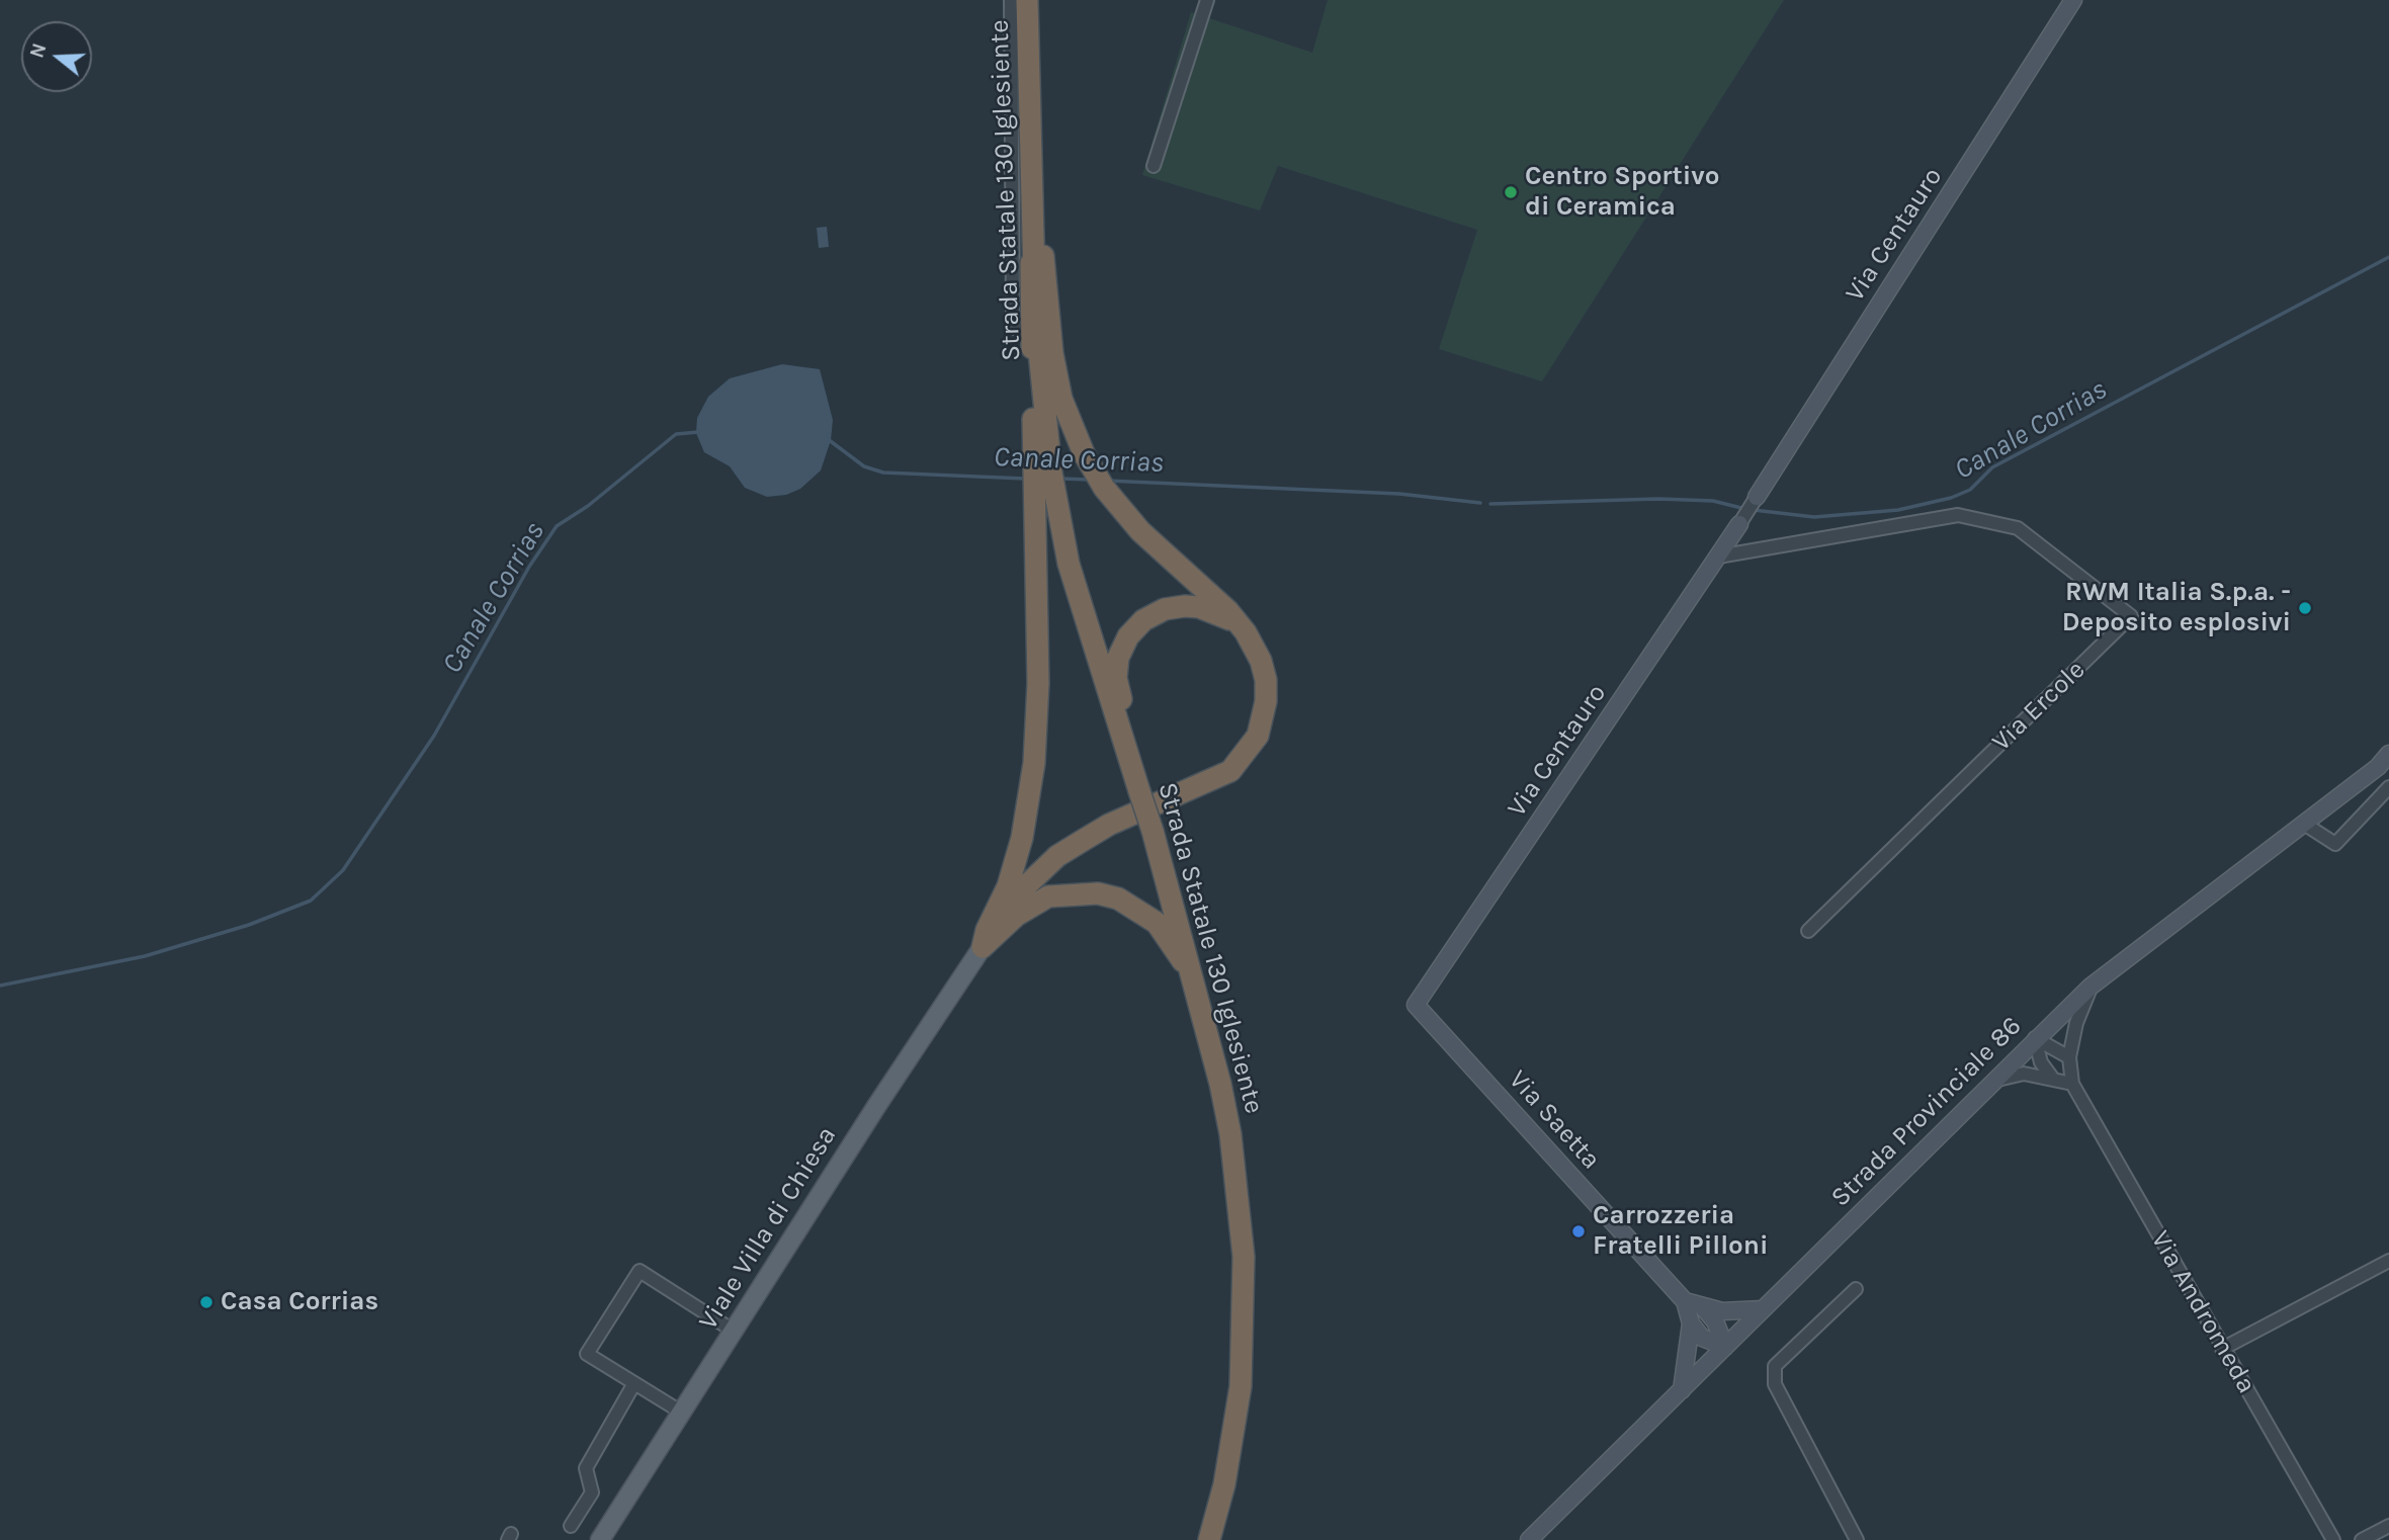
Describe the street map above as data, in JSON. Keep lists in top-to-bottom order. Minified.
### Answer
{"streets":{"highway":["Strada Statale 130 Iglesiente"],"main road":["Viale Villa di Chiesa"],"street":["Via Centauro","Via Ercole","Strada Provinciale 86","Via Saetta","Via Andromeda"]},"crossings":[["Via Centauro","Via Ercole"],["Via Centauro","Via Saetta"],["Strada Provinciale 86","Via Saetta"],["Strada Provinciale 86","Via Andromeda"]],"water":["Canale Corrias"],"places":["Centro Sportivo di Ceramica","RWM Italia S.p.a. - Deposito esplosivi","Carrozzeria Fratelli Pilloni","Casa Corrias"],"north":"left"}
